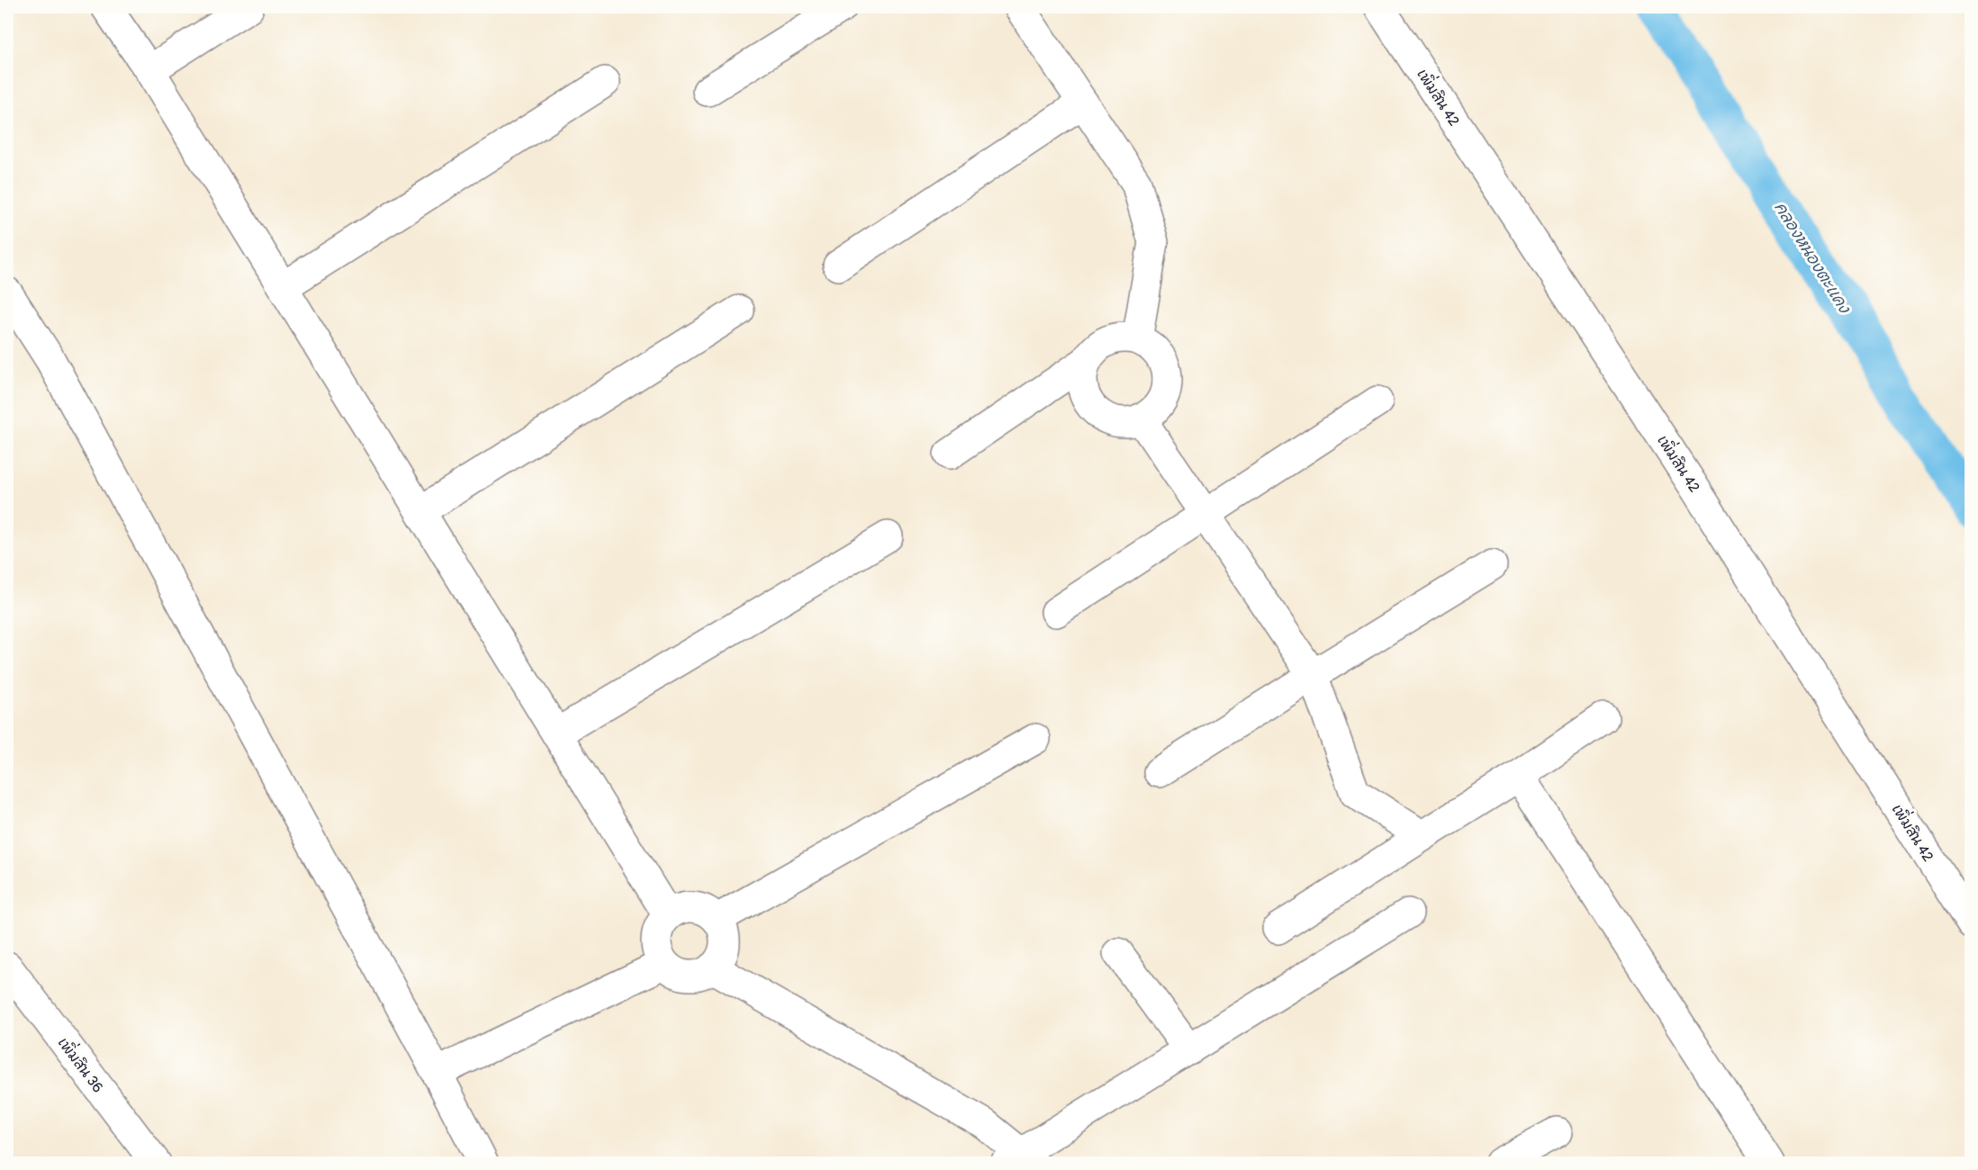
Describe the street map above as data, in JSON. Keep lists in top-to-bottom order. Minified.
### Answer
{"streets":{"street":["เพิ่มสิน 42","เพิ่มสิน 36"]},"water":["คลองหนองตะแคง"]}
